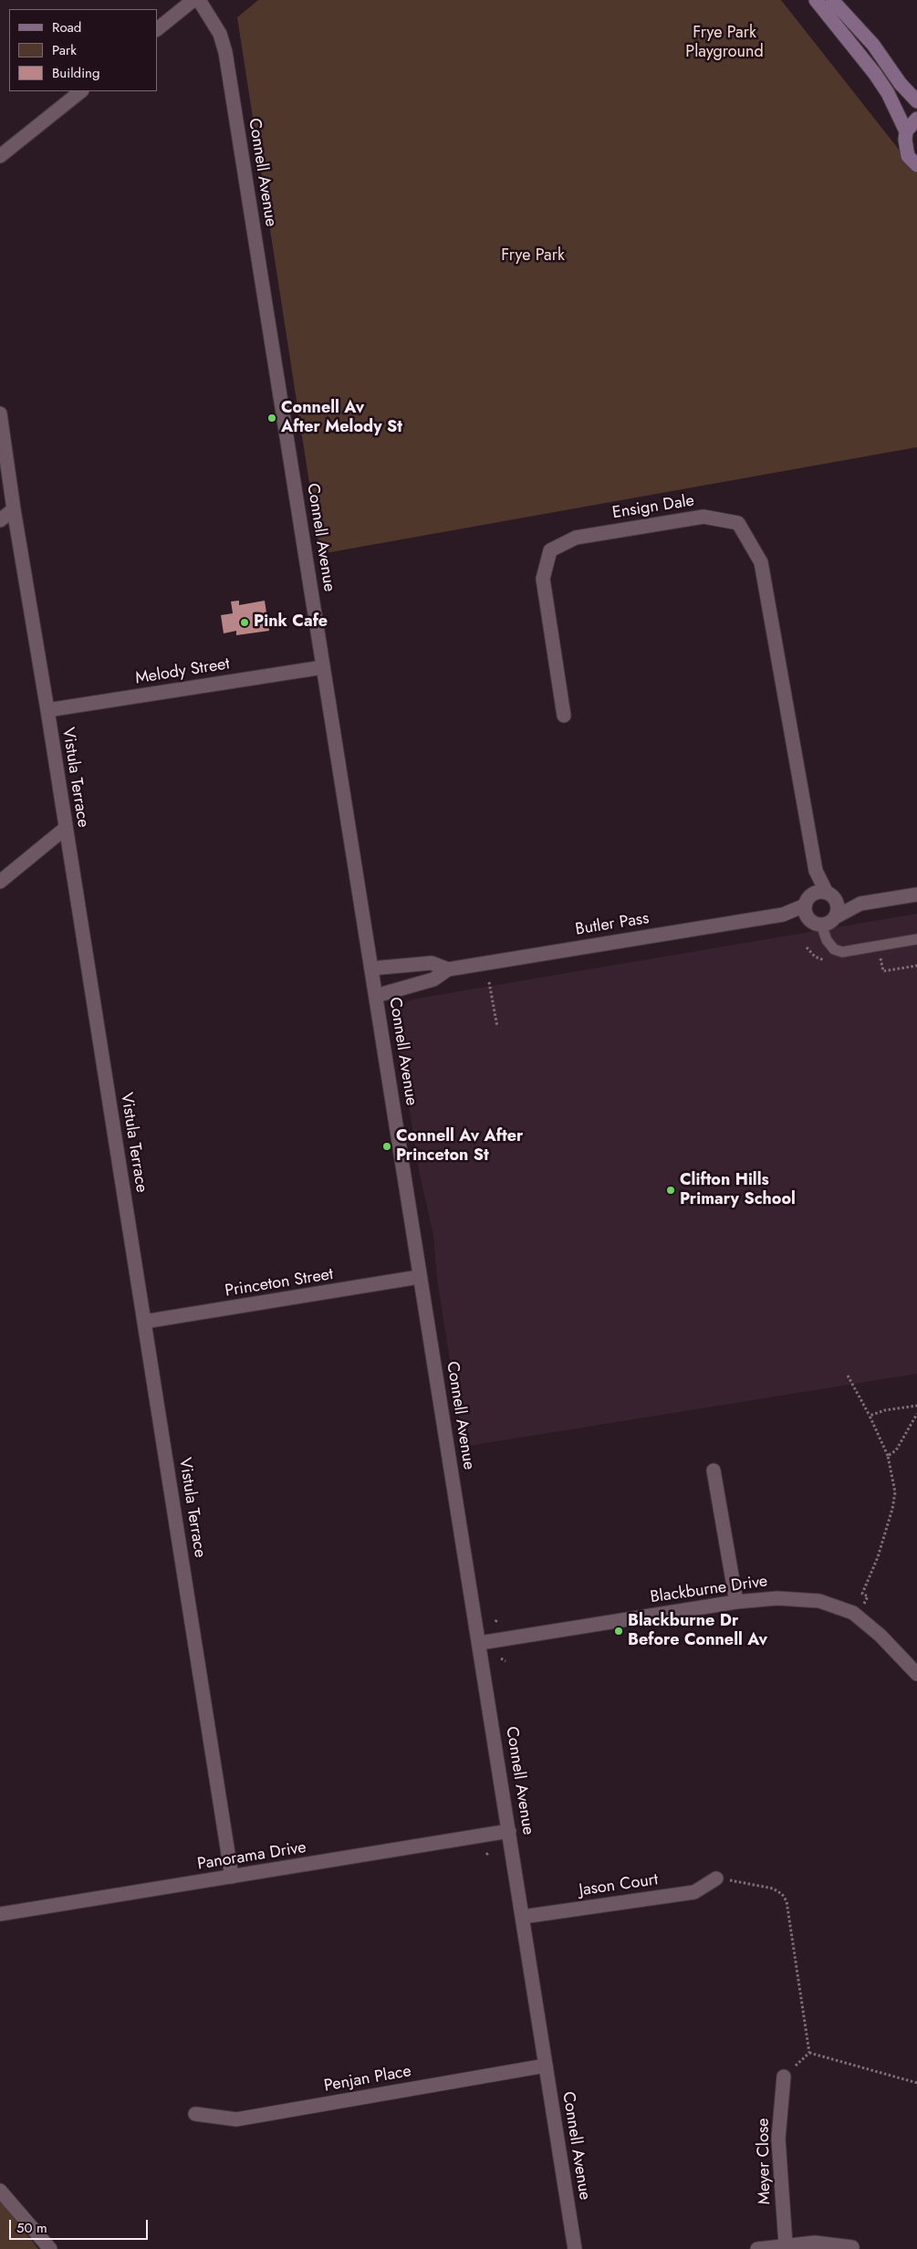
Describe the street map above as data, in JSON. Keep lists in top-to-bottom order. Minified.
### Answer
{"streets":{"street":["Connell Avenue","Ensign Dale","Melody Street","Vistula Terrace","Butler Pass","Princeton Street","Blackburne Drive","Panorama Drive","Jason Court","Penjan Place","Meyer Close"]},"crossings":[["Connell Avenue","Melody Street"],["Connell Avenue","Butler Pass"],["Connell Avenue","Princeton Street"],["Connell Avenue","Blackburne Drive"],["Connell Avenue","Panorama Drive"],["Connell Avenue","Jason Court"],["Connell Avenue","Penjan Place"],["Ensign Dale","Butler Pass"],["Melody Street","Vistula Terrace"],["Vistula Terrace","Princeton Street"],["Vistula Terrace","Panorama Drive"]],"parks":["Frye Park Playground","Frye Park"],"places":["Connell Av After Melody St","Pink Cafe","Connell Av After Princeton St","Clifton Hills Primary School","Blackburne Dr Before Connell Av"],"legend":["Road","Park","Building"],"scale_bar":"50 m"}
